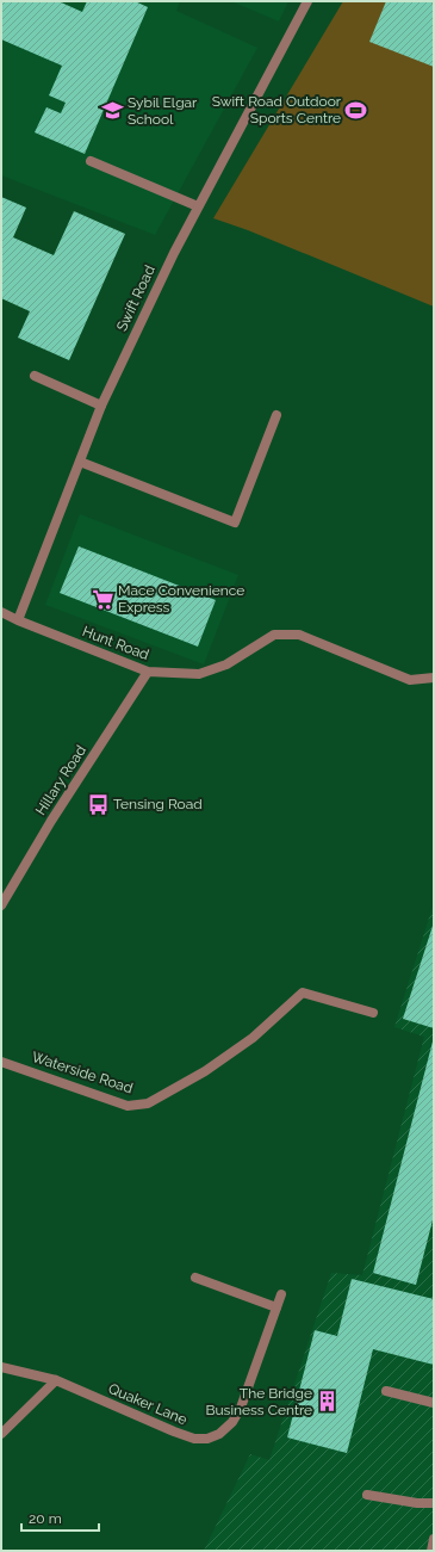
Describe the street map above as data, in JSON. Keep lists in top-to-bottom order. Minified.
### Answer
{"streets":{"street":["Swift Road","Hunt Road","Hillary Road","Waterside Road","Quaker Lane"]},"crossings":[["Swift Road","Hunt Road"],["Hunt Road","Hillary Road"]],"places":{"sports":["Swift Road Outdoor Sports Centre"],"school or university":["Sybil Elgar School"],"supermarket":["Mace Convenience Express"],"bus stop":["Tensing Road"],"building":["The Bridge Business Centre"]},"scale_bar":"20 m"}
